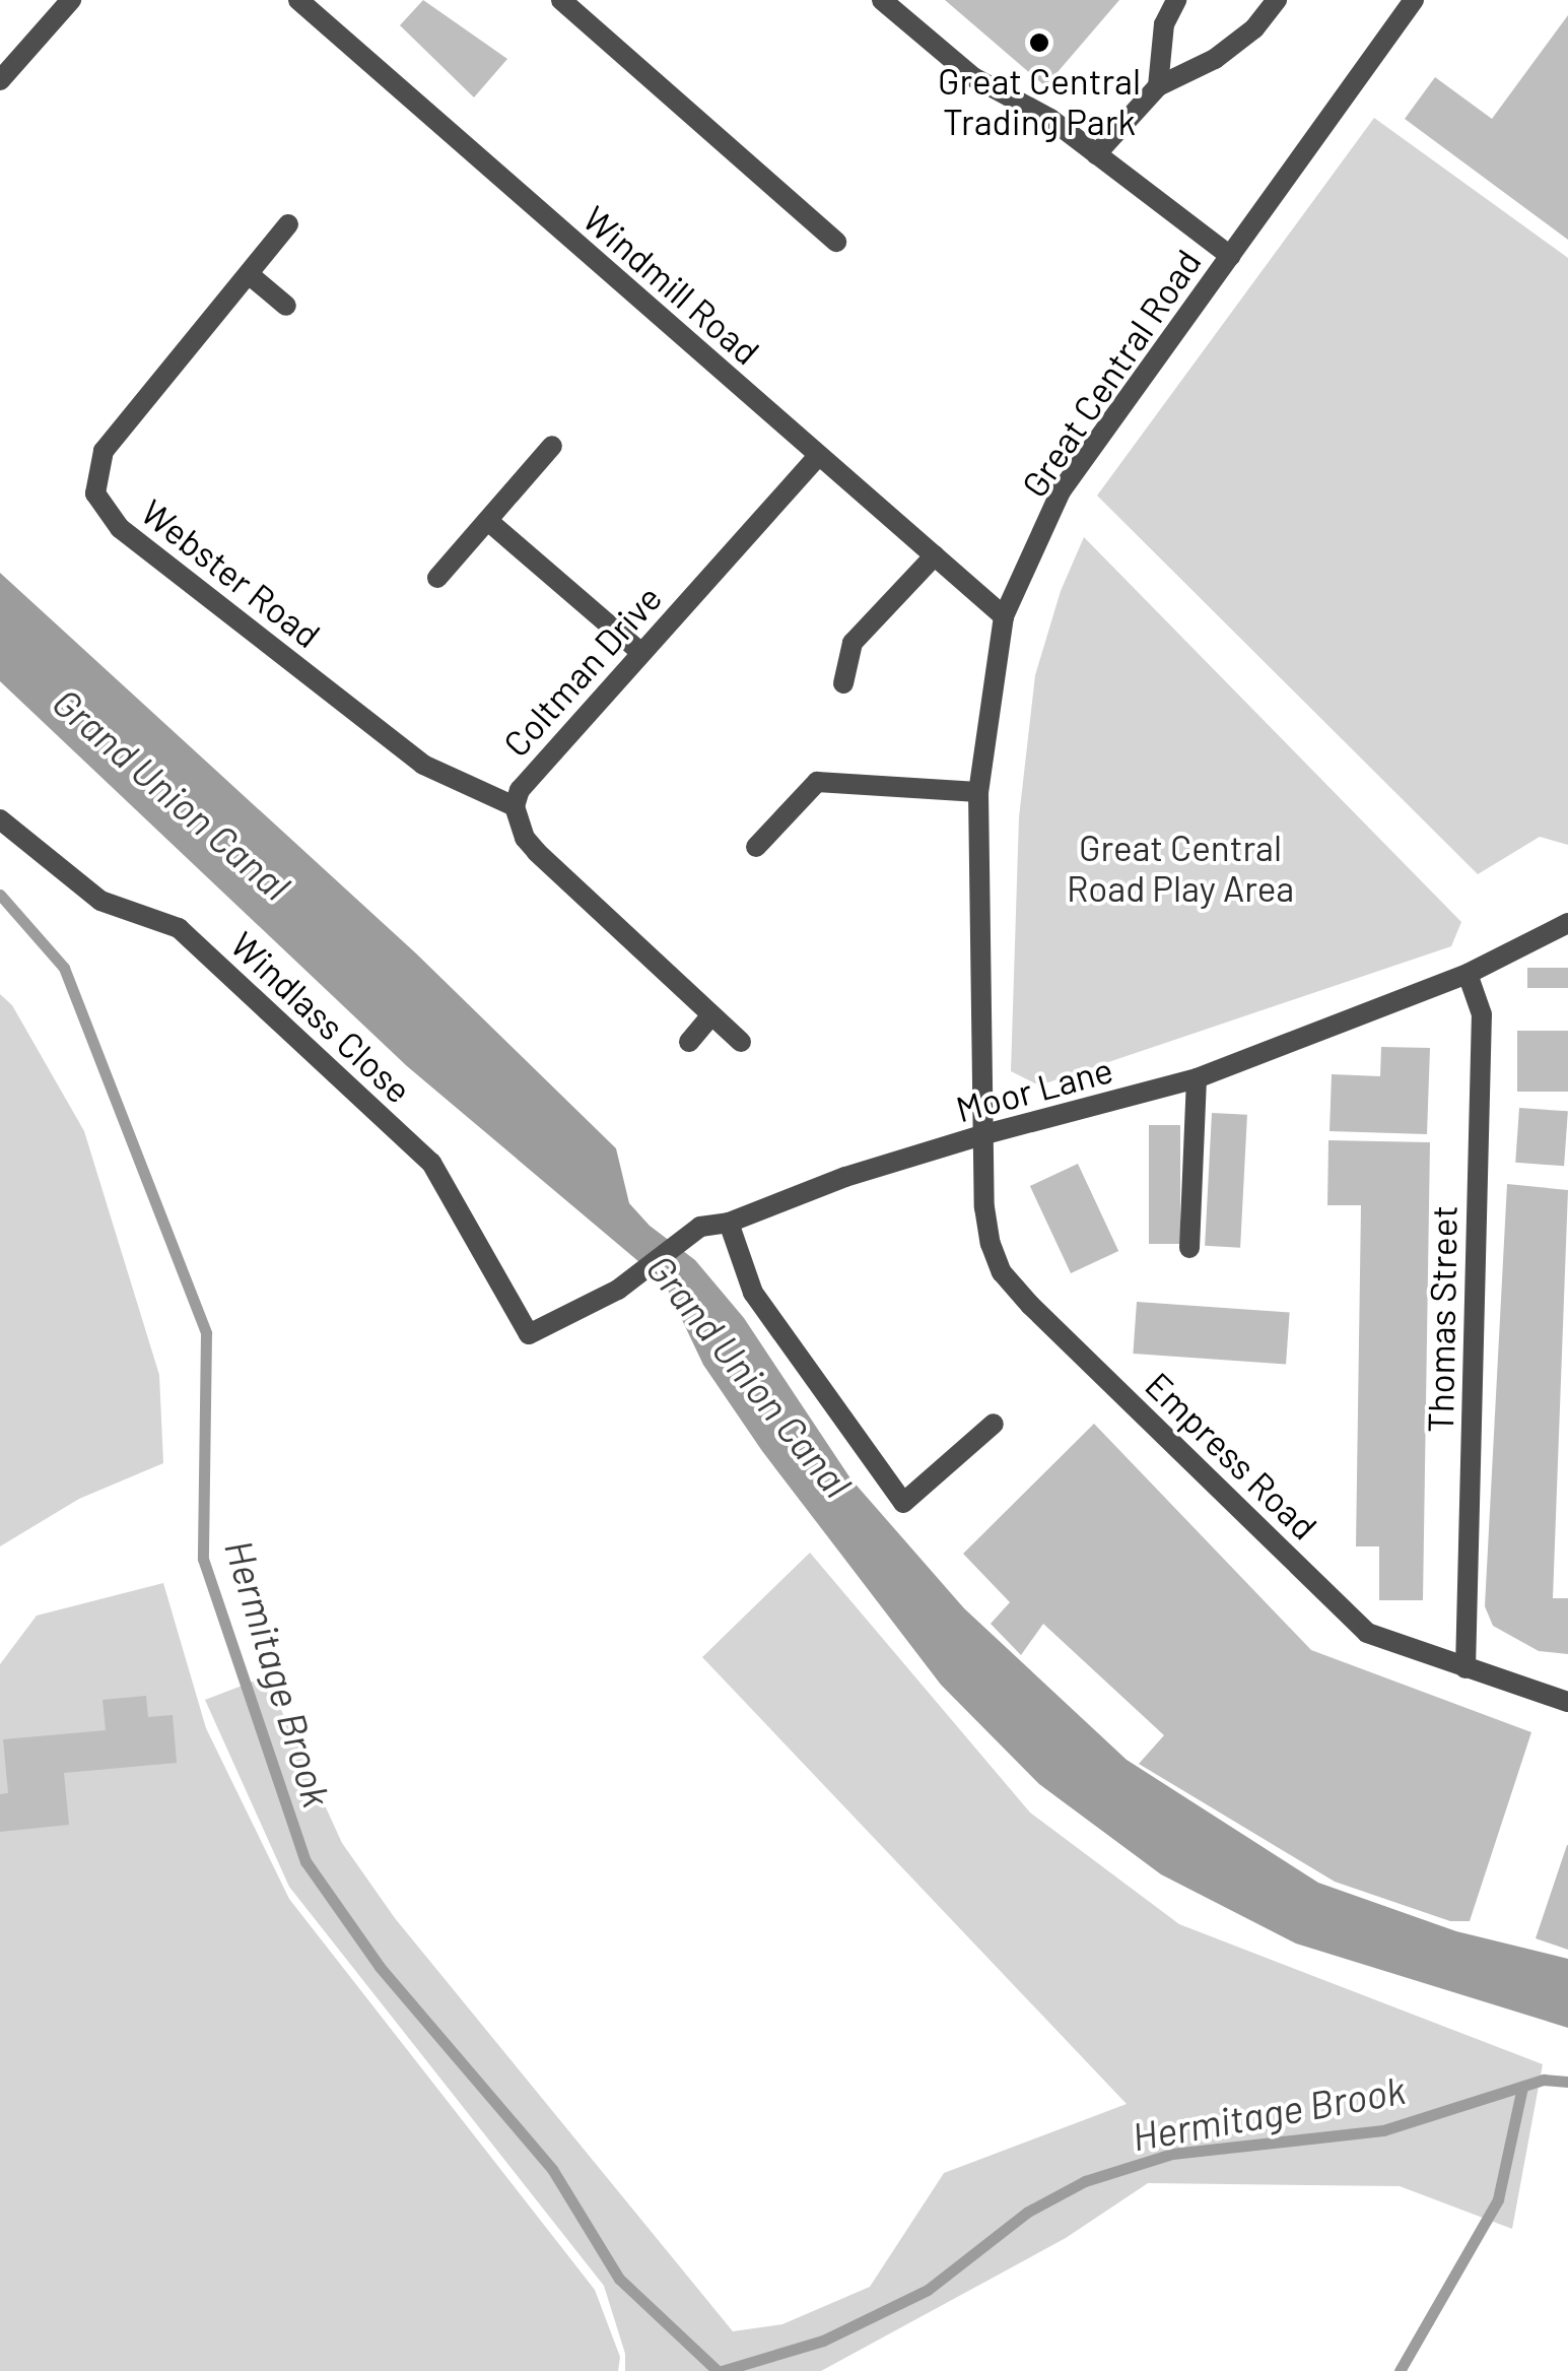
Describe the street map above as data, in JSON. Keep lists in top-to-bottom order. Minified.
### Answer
{"streets":{"street":["Windmill Road","Great Central Road","Webster Road","Coltman Drive","Windlass Close","Moor Lane","Thomas Street","Empress Road"]},"crossings":[["Windmill Road","Great Central Road"],["Windmill Road","Coltman Drive"],["Great Central Road","Moor Lane"],["Great Central Road","Empress Road"],["Webster Road","Coltman Drive"],["Windlass Close","Moor Lane"],["Moor Lane","Thomas Street"],["Moor Lane","Empress Road"],["Thomas Street","Empress Road"]],"water":["Grand Union Canal","Hermitage Brook"],"parks":["Great Central Road Play Area"],"places":["Great Central Trading Park"]}
